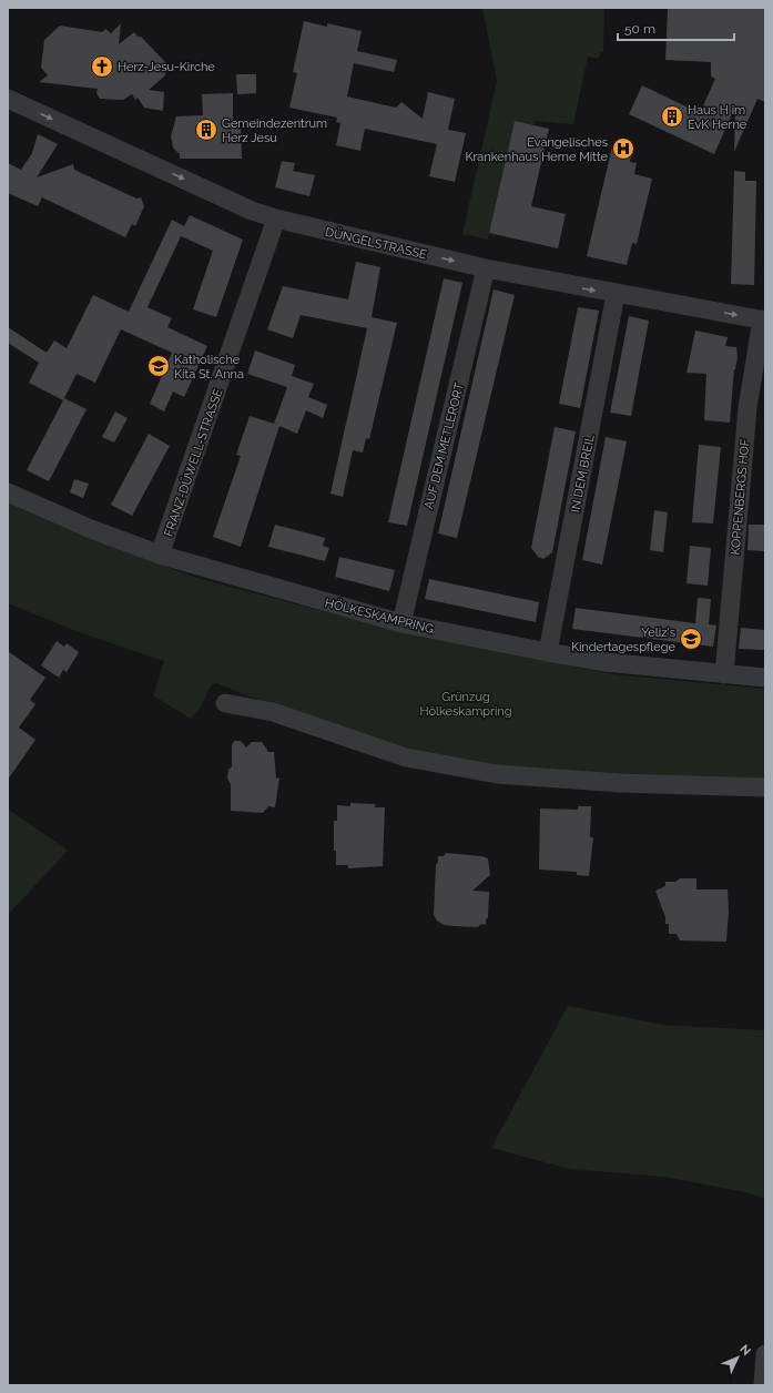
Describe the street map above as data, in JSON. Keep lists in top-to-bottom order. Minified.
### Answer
{"streets":{"street":["DÜNGELSTRASSE","AUF DEM METLERORT","FRANZ-DÜWELL-STRASSE","IN DEM BREIL","KOPPENBERGS HOF","HÖLKESKAMPRING"]},"crossings":[["DÜNGELSTRASSE","AUF DEM METLERORT"],["DÜNGELSTRASSE","FRANZ-DÜWELL-STRASSE"],["DÜNGELSTRASSE","IN DEM BREIL"],["DÜNGELSTRASSE","KOPPENBERGS HOF"],["AUF DEM METLERORT","HÖLKESKAMPRING"],["FRANZ-DÜWELL-STRASSE","HÖLKESKAMPRING"],["IN DEM BREIL","HÖLKESKAMPRING"],["KOPPENBERGS HOF","HÖLKESKAMPRING"]],"one_way":["DÜNGELSTRASSE"],"parks":["Grünzug Hölkeskampring"],"places":{"church":["Herz-Jesu-Kirche"],"building":["Haus H im EvK Herne","Gemeindezentrum Herz Jesu"],"hospital":["Evangelisches Krankenhaus Herne Mitte"],"school or university":["Katholische Kita St. Anna","Yeliz's Kindertagespflege"]},"scale_bar":"50 m","north":"top right"}
